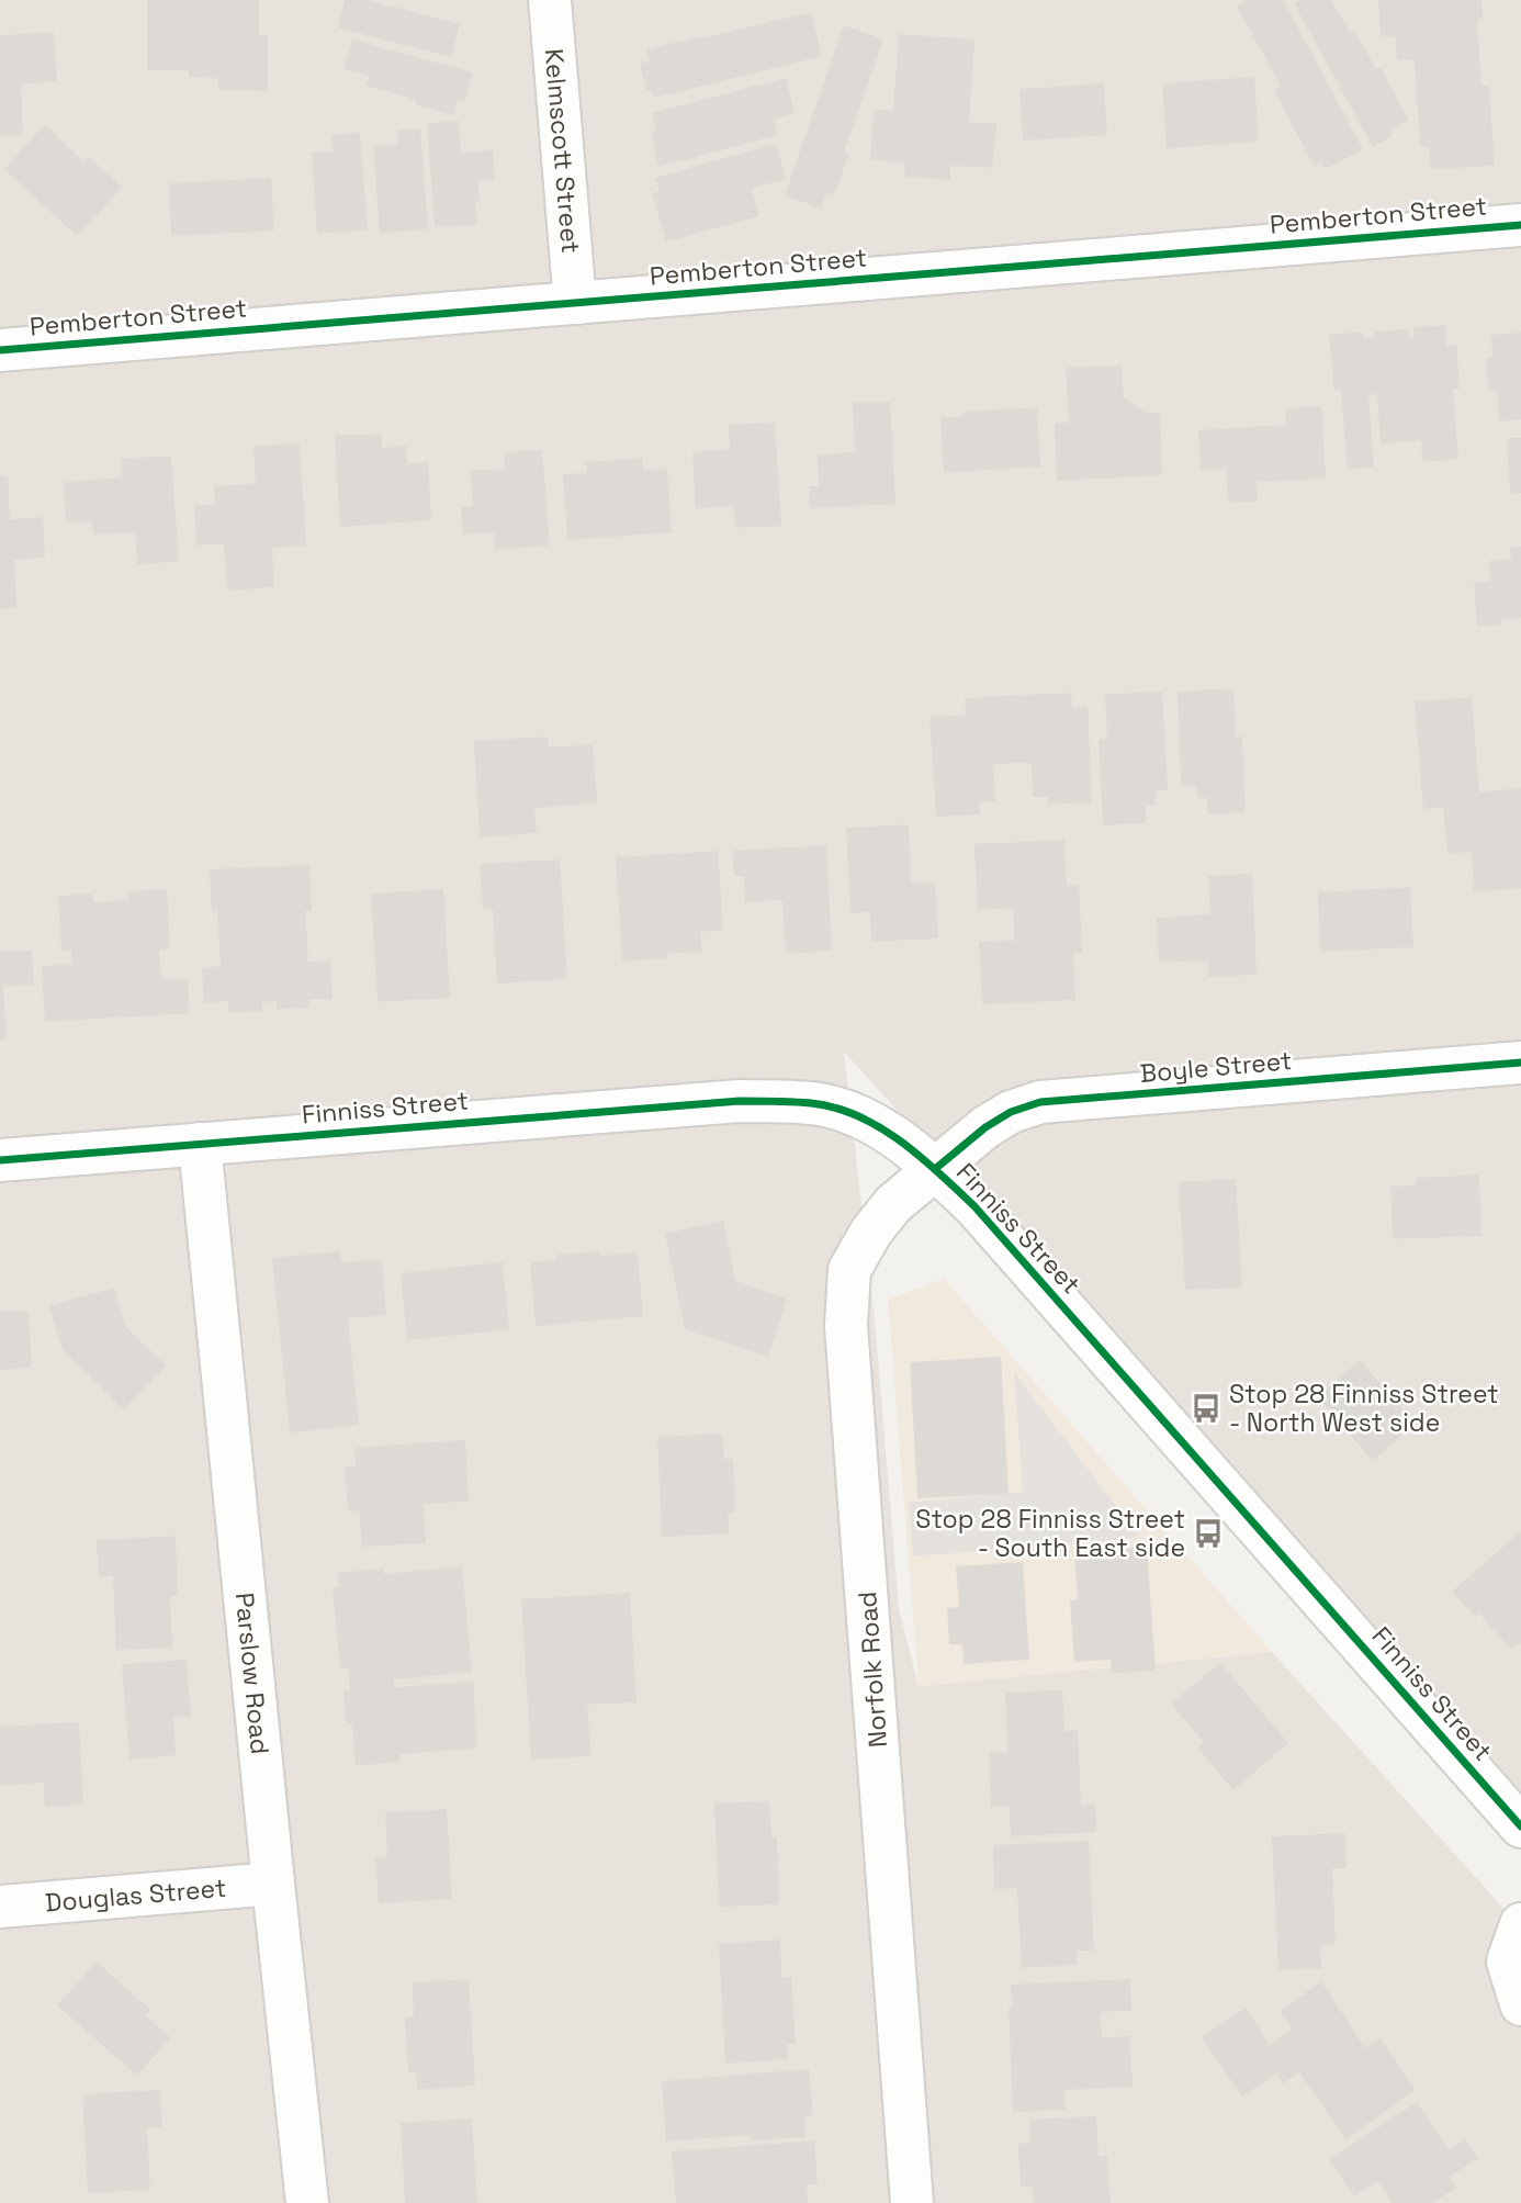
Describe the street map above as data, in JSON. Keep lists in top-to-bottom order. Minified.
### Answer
{"streets":{"street":["Kelmscott Street","Pemberton Street","Boyle Street","Finniss Street","Norfolk Road","Parslow Road","Douglas Street"]},"crossings":[["Kelmscott Street","Pemberton Street"],["Boyle Street","Finniss Street"],["Boyle Street","Norfolk Road"],["Finniss Street","Norfolk Road"],["Finniss Street","Parslow Road"],["Parslow Road","Douglas Street"]],"places":{"bus stop":["Stop 28 Finniss Street - North West side","Stop 28 Finniss Street - South East side"]}}
